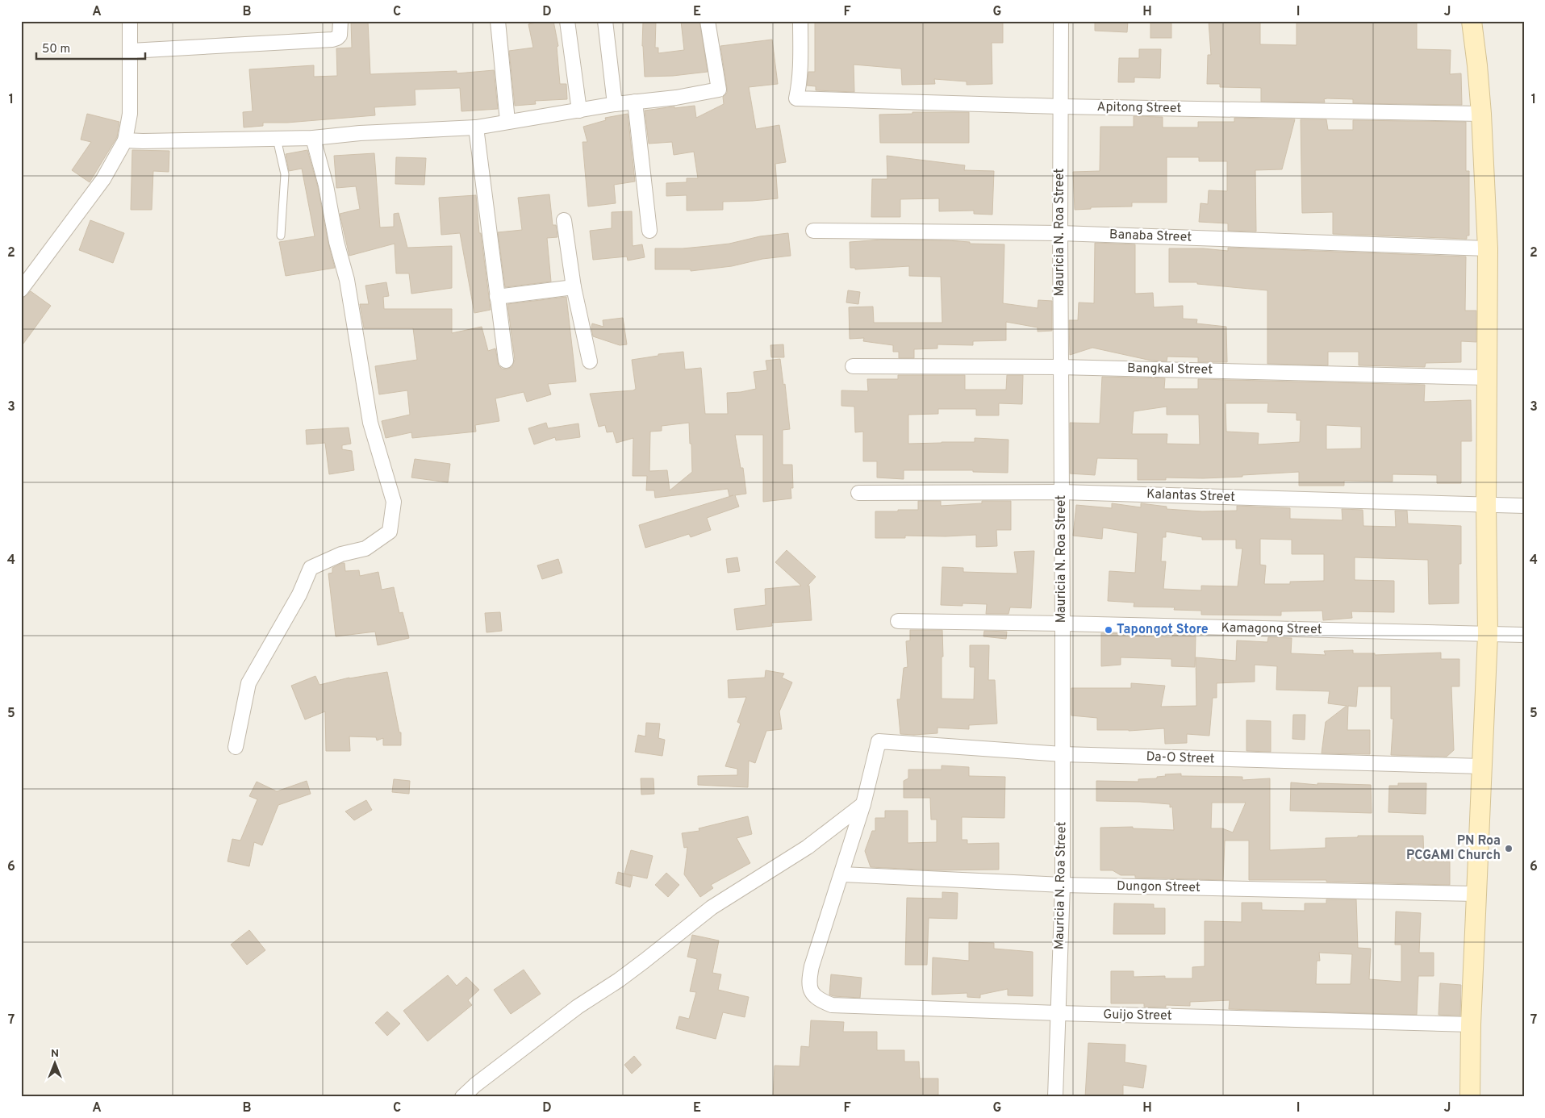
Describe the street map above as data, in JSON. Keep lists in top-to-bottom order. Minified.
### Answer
{"streets":{"street":["Apitong Street","Mauricia N. Roa Street","Banaba Street","Bangkal Street","Kalantas Street","Kamagong Street","Da-O Street","Dungon Street","Guijo Street"]},"crossings":[["Apitong Street","Mauricia N. Roa Street"],["Mauricia N. Roa Street","Banaba Street"],["Mauricia N. Roa Street","Bangkal Street"],["Mauricia N. Roa Street","Kalantas Street"],["Mauricia N. Roa Street","Kamagong Street"],["Mauricia N. Roa Street","Da-O Street"],["Mauricia N. Roa Street","Dungon Street"],["Mauricia N. Roa Street","Guijo Street"],["Dungon Street","Guijo Street"]],"places":["Tapongot Store","PN Roa PCGAMI Church"],"scale_bar":"50 m","north":"top","grid":{"columns":["A","B","C","D","E","F","G","H","I","J"],"rows":["1","2","3","4","5","6","7"]}}
